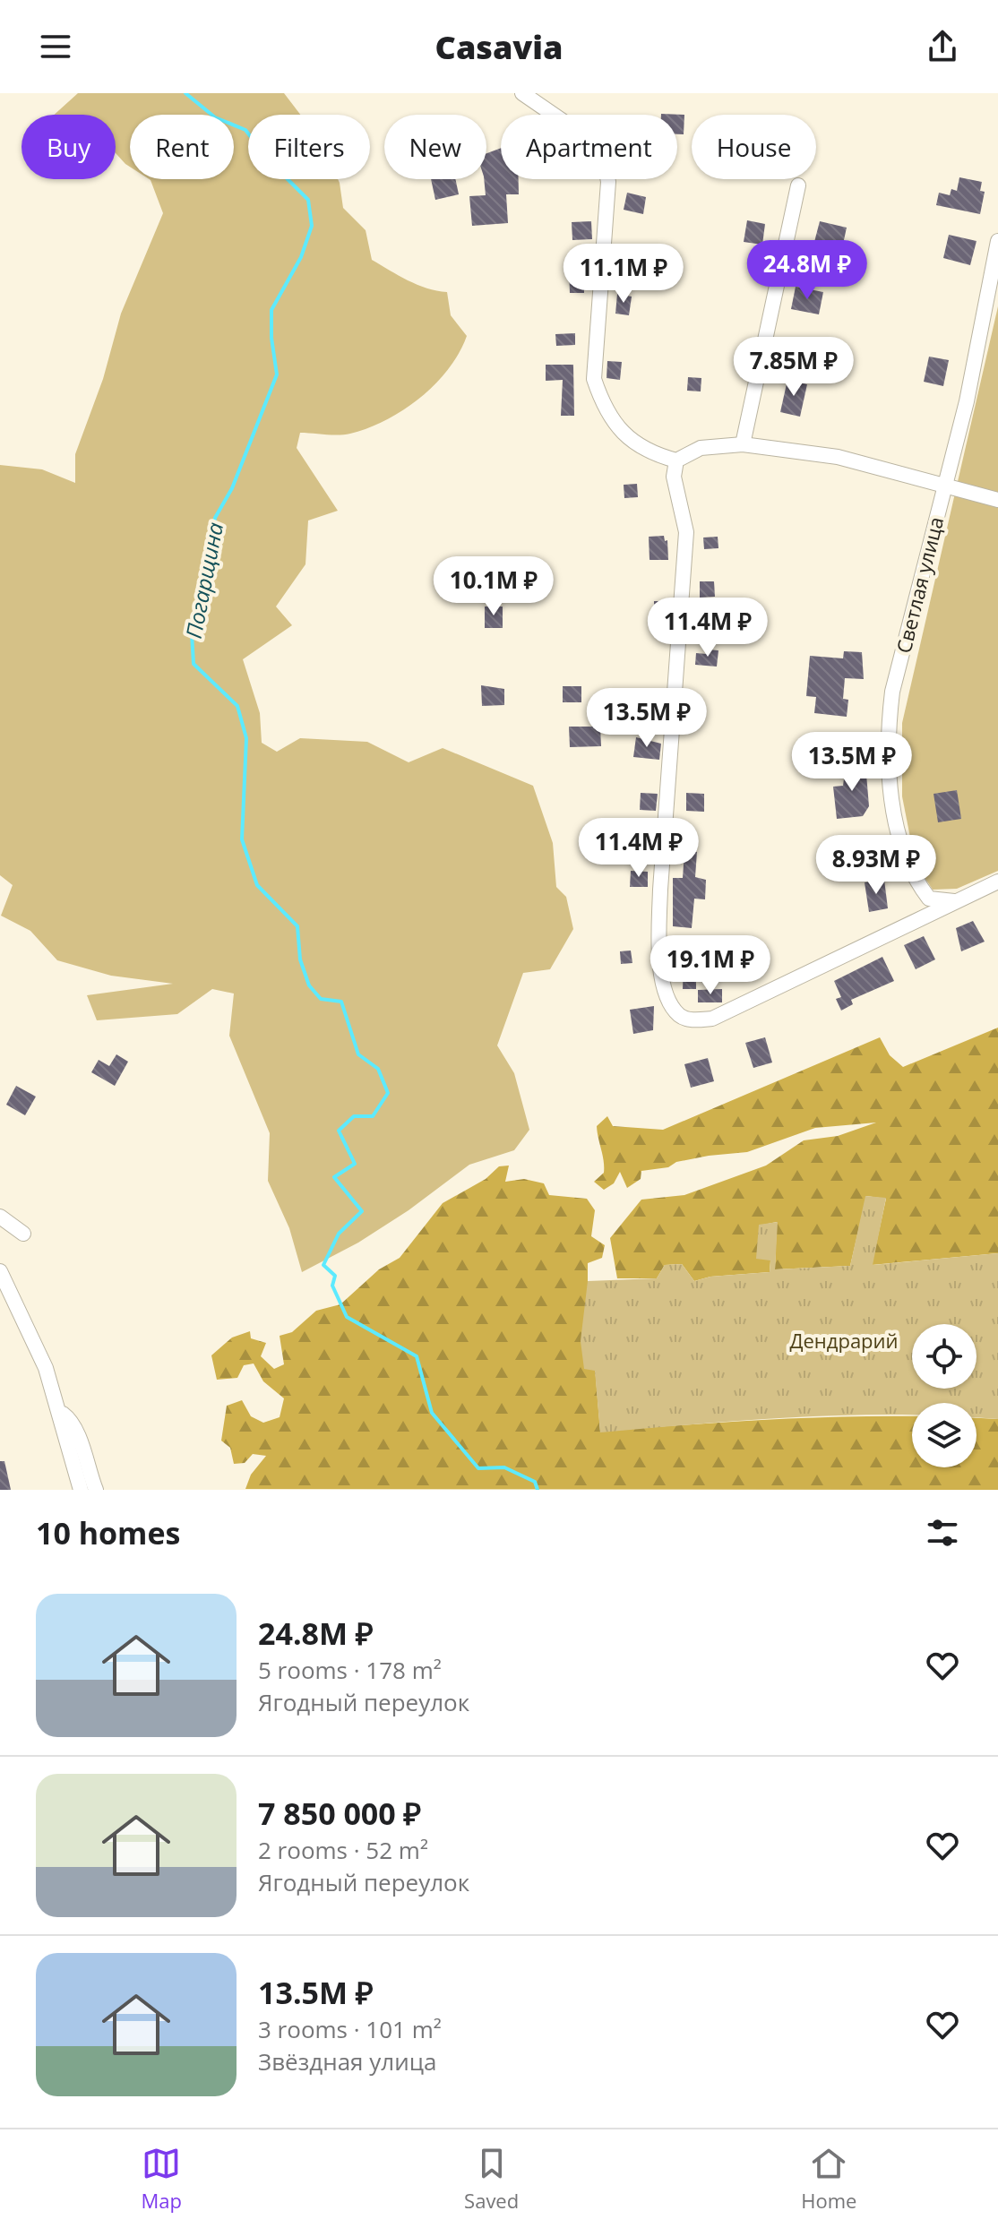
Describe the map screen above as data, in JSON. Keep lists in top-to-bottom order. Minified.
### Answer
{"streets":{"street":["Светлая улица"]},"water":["Погарщина"],"parks":["Дендрарий"],"page":{"header":"Casavia","chip":["Buy","Rent","Filters","New","Apartment","House"],"price":["24.8M ₽","11.1M ₽","7.85M ₽","10.1M ₽","11.4M ₽","13.5M ₽","13.5M ₽","11.4M ₽","8.93M ₽","19.1M ₽"],"heading":"10 homes","list":[{"name":"24.8M ₽","note":"5 rooms · 178 m² · Ягодный переулок"},{"name":"7 850 000 ₽","note":"2 rooms · 52 m² · Ягодный переулок"},{"name":"13.5M ₽","note":"3 rooms · 101 m² · Звёздная улица"}],"tabs":["Map","Saved","Home"]}}
